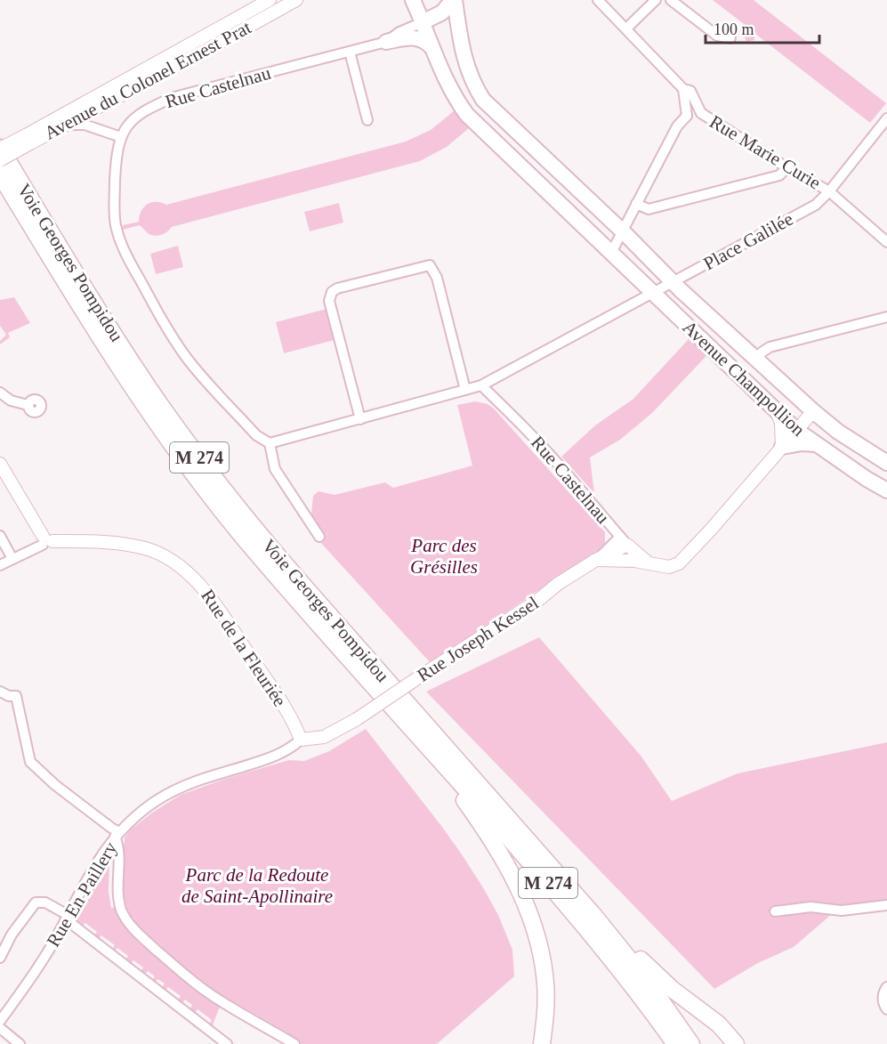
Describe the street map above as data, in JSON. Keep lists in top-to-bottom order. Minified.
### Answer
{"streets":{"highway":["Voie Georges Pompidou","M 274"],"main road":["Avenue Champollion"],"street":["Avenue du Colonel Ernest Prat","Rue Castelnau","Rue Marie Curie","Place Galilée","Rue Joseph Kessel","Rue de la Fleuriée","Rue En Paillery"]},"crossings":[["Avenue du Colonel Ernest Prat","Voie Georges Pompidou"],["Rue Castelnau","Place Galilée"],["Rue Castelnau","Avenue Champollion"],["Rue Castelnau","Rue Joseph Kessel"],["Rue Marie Curie","Place Galilée"],["Place Galilée","Avenue Champollion"],["Rue Joseph Kessel","Rue de la Fleuriée"],["Rue Joseph Kessel","Rue En Paillery"],["Rue de la Fleuriée","Rue En Paillery"]],"parks":["Parc des Grésilles","Parc de la Redoute de Saint-Apollinaire"],"scale_bar":"100 m"}
